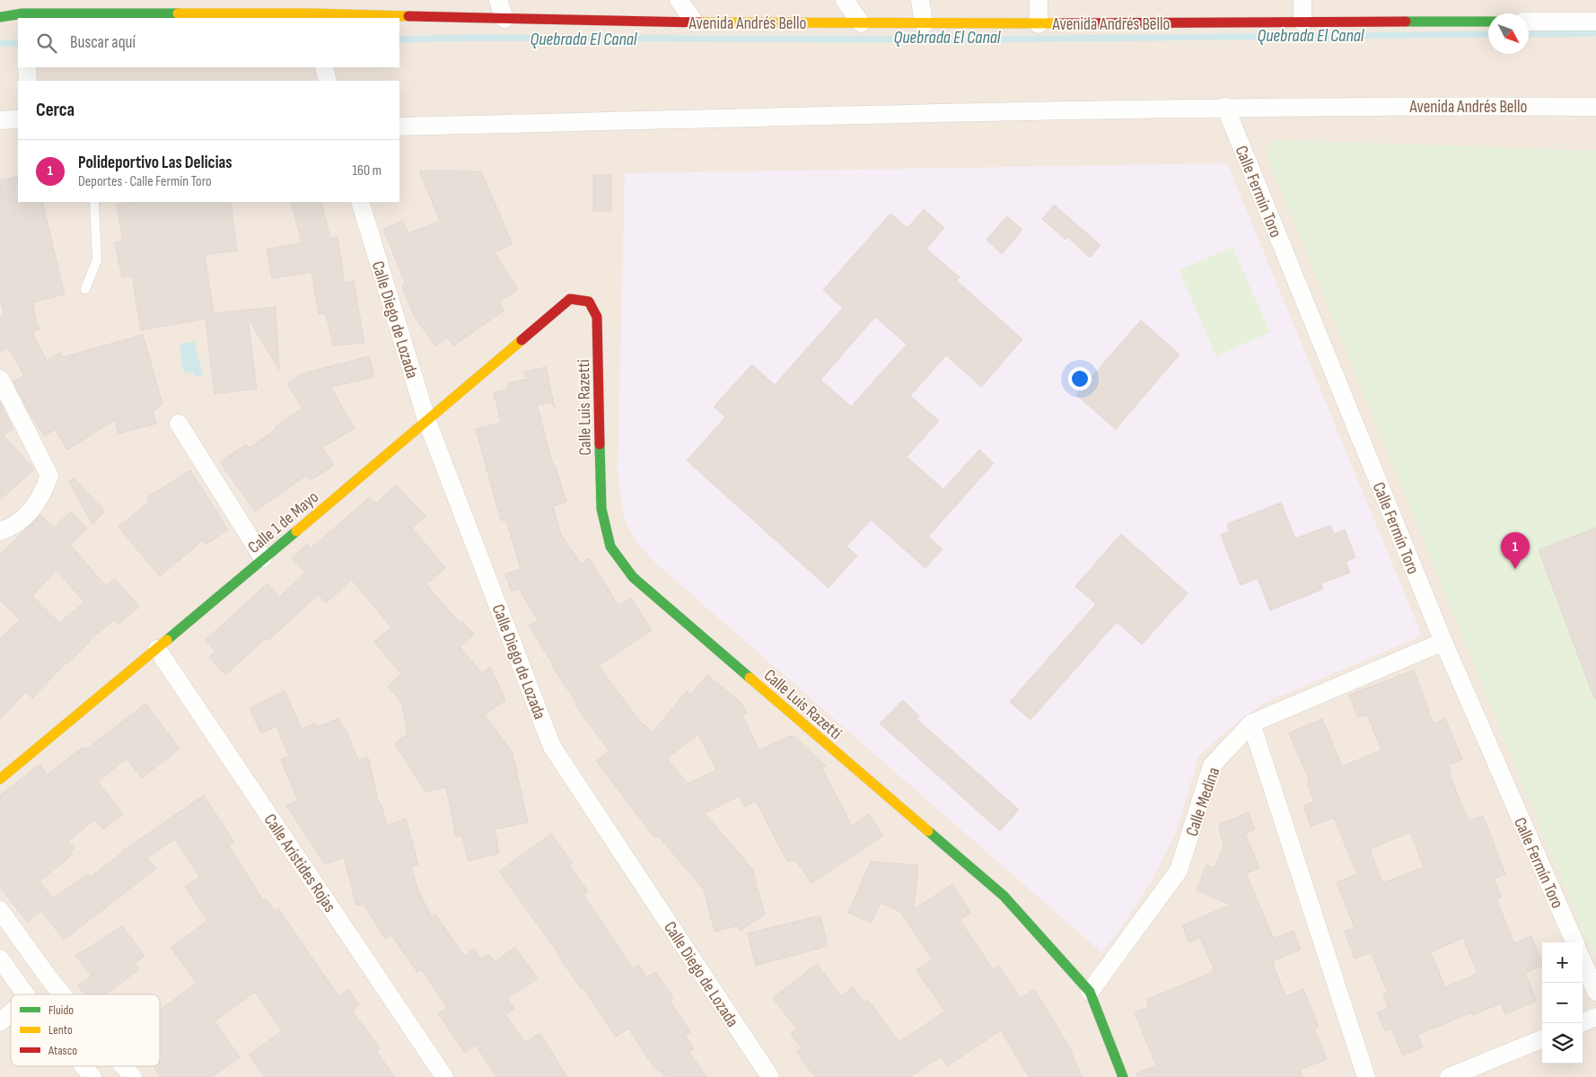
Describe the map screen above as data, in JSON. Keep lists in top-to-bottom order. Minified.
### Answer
{"streets":{"street":["Avenida Andrés Bello","Calle Fermín Toro","Calle Diego de Lozada","Calle Luis Razetti","Calle 1 de Mayo","Calle Medina","Calle Arístides Rojas"]},"crossings":[["Avenida Andrés Bello","Calle Fermín Toro"],["Calle Fermín Toro","Calle Medina"],["Calle Diego de Lozada","Calle 1 de Mayo"],["Calle Luis Razetti","Calle 1 de Mayo"],["Calle Luis Razetti","Calle Medina"],["Calle 1 de Mayo","Calle Arístides Rojas"]],"water":["Quebrada El Canal"],"legend":["Fluido","Lento","Atasco"],"north":"bottom right","page":{"search":"Buscar aquí","heading":"Cerca","list":[{"mark":"1","name":"Polideportivo Las Delicias","note":"Deportes · Calle Fermín Toro","value":"160 m"}],"pins":"1","map_buttons":["+","−"]}}
